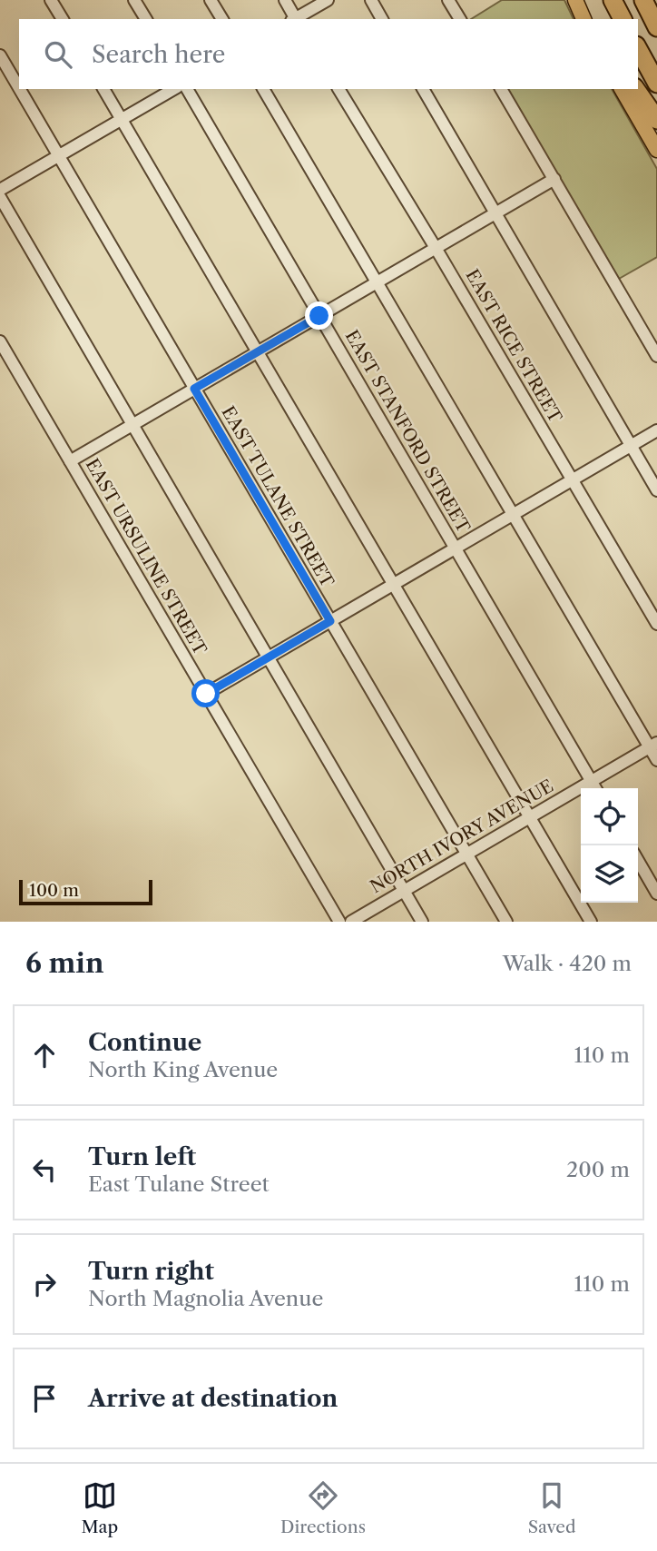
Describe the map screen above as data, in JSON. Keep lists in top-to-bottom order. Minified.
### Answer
{"streets":{"street":["EAST RICE STREET","EAST STANFORD STREET","EAST TULANE STREET","EAST URSULINE STREET","NORTH IVORY AVENUE"]},"crossings":[["EAST STANFORD STREET","NORTH IVORY AVENUE"],["EAST TULANE STREET","NORTH IVORY AVENUE"]],"scale_bar":"100 m","page":{"search":"Search here","scale":"100 m","heading":["6 min","Walk · 420 m"],"list":[["Continue","North King Avenue","110 m"],["Turn left","East Tulane Street","200 m"],["Turn right","North Magnolia Avenue","110 m"],"Arrive at destination"],"nav":["Map","Directions","Saved"]}}
